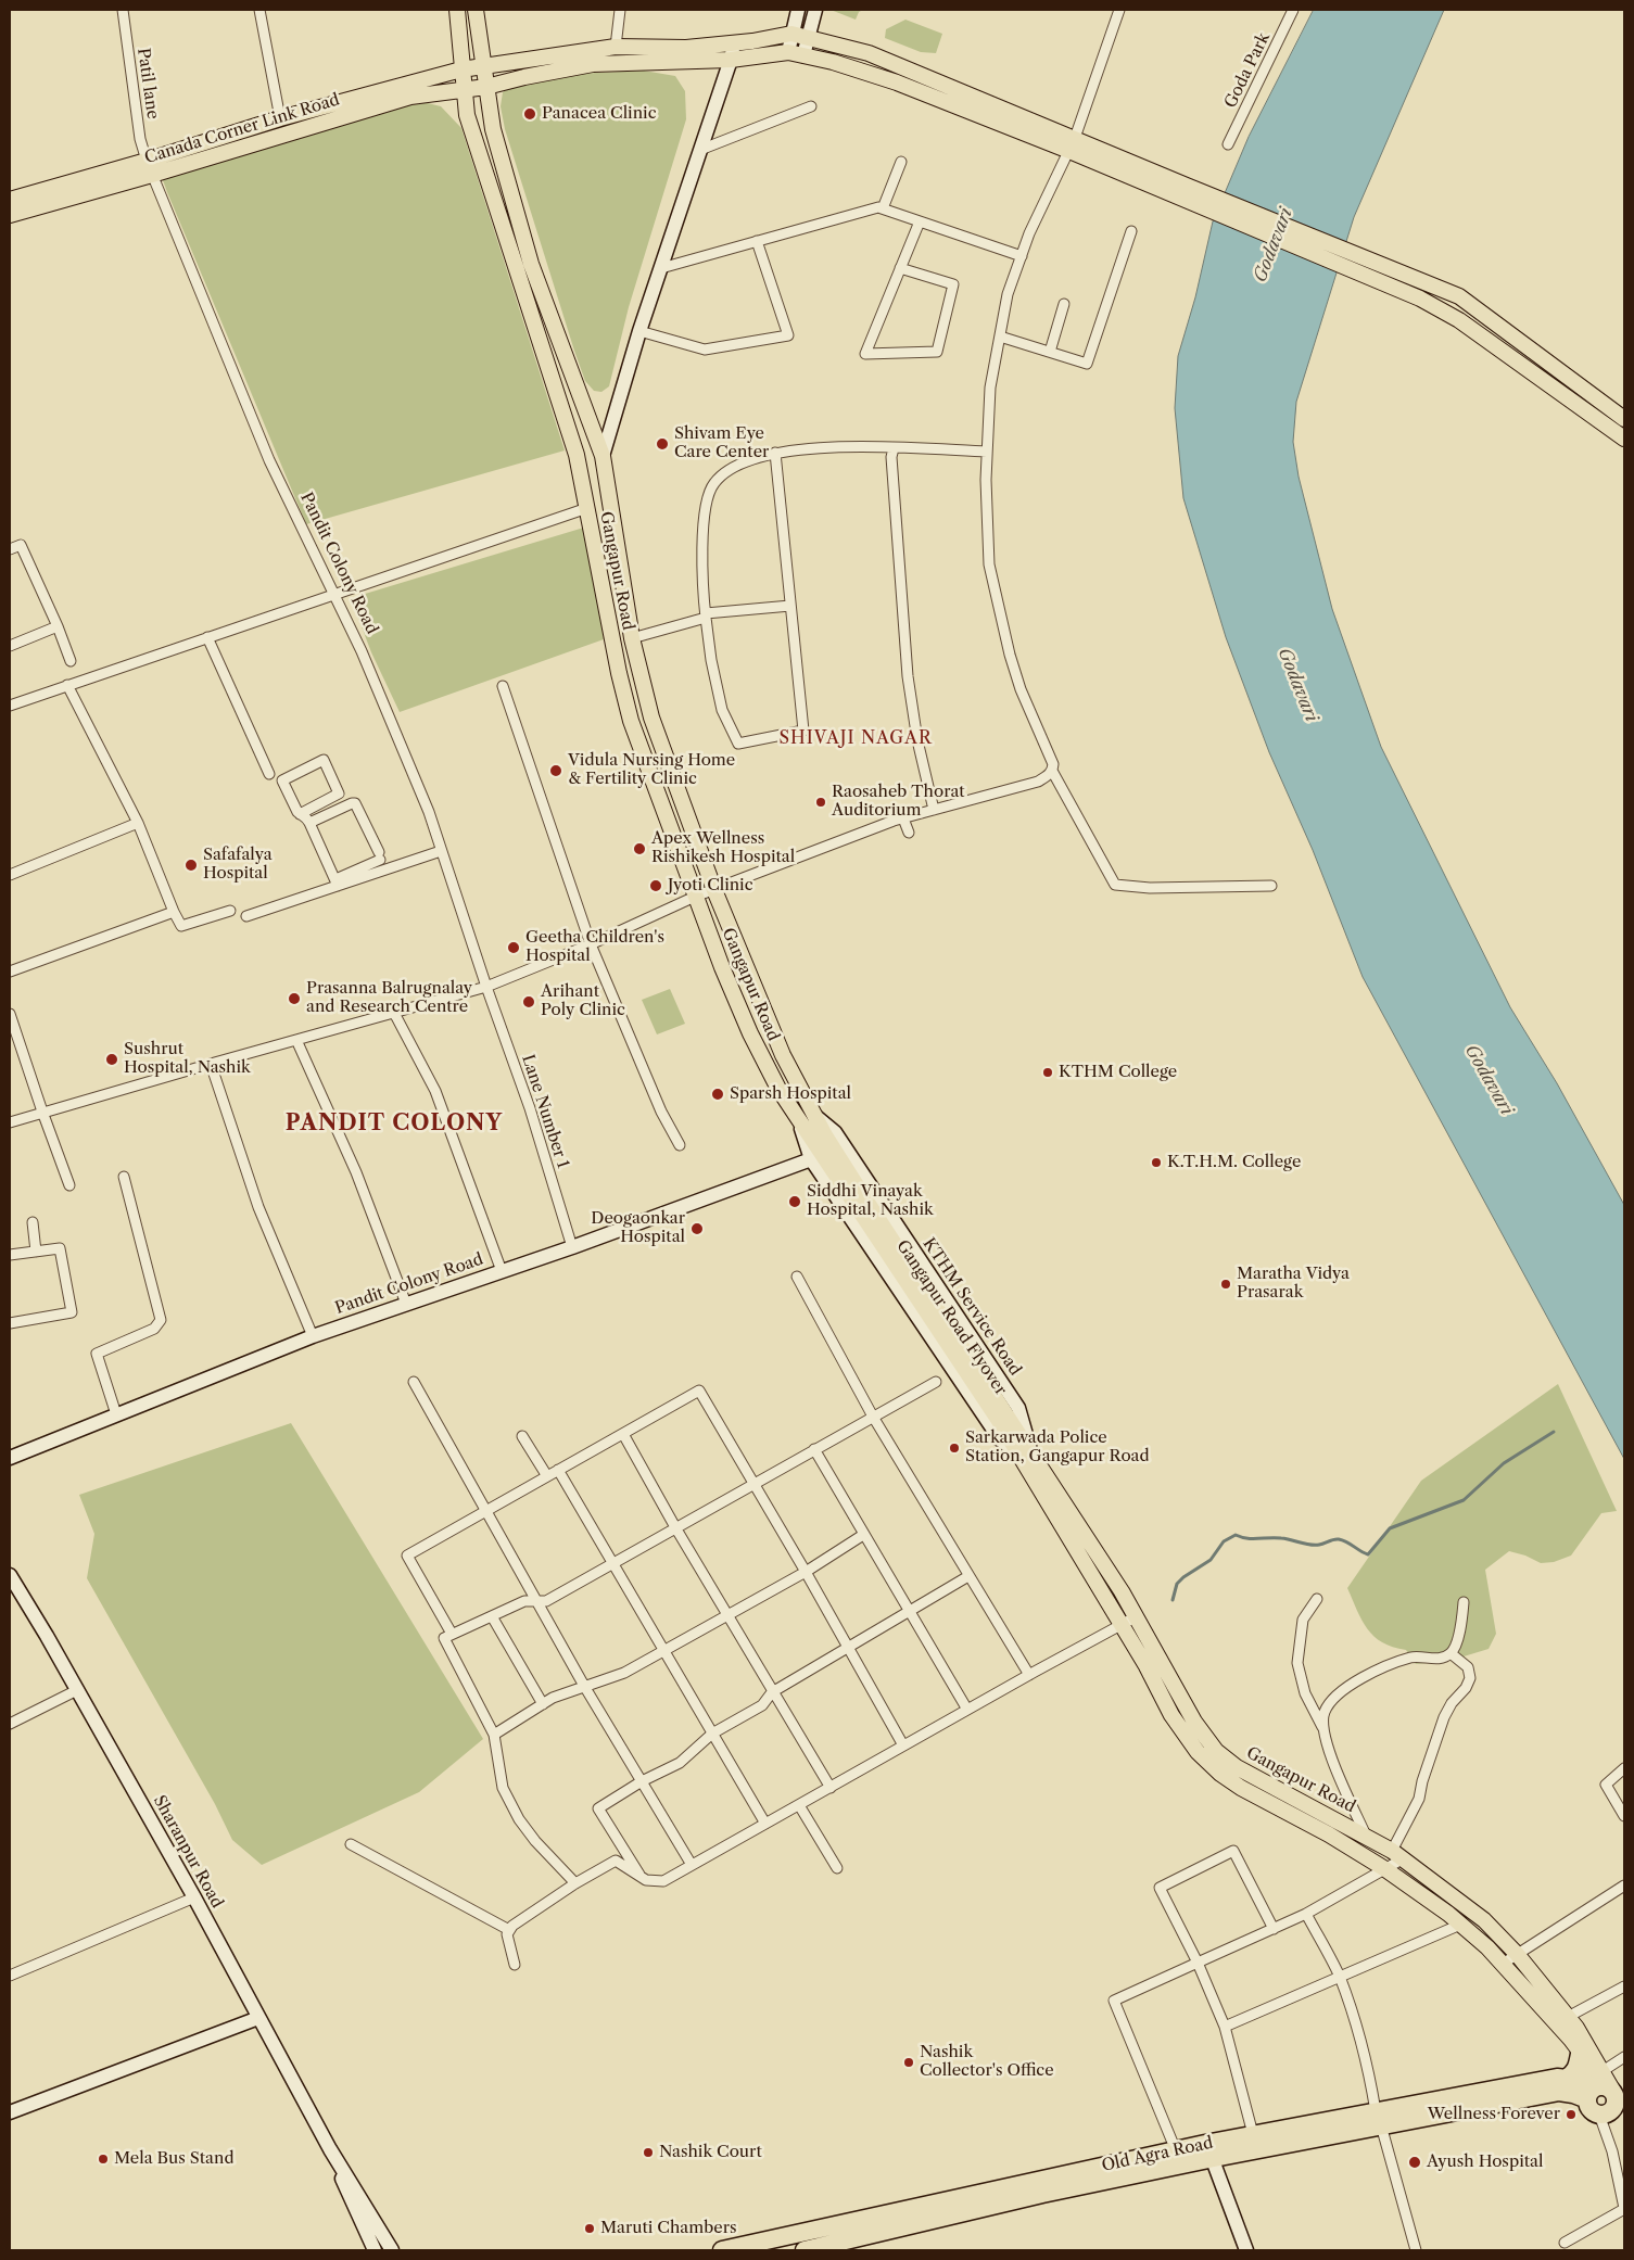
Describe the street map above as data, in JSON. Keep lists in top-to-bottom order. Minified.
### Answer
{"streets":{"highway":["Old Agra Road"],"main road":["Canada Corner Link Road","Gangapur Road","Gangapur Road Flyover"],"street":["Goda Park","Patil lane","Pandit Colony Road","Lane Number 1","KTHM Service Road","Sharanpur Road"]},"crossings":[["Patil lane","Canada Corner Link Road"],["Patil lane","Pandit Colony Road"],["Canada Corner Link Road","Pandit Colony Road"],["Canada Corner Link Road","Gangapur Road"],["Pandit Colony Road","Lane Number 1"],["Gangapur Road","KTHM Service Road"],["Gangapur Road","Gangapur Road Flyover"],["Gangapur Road","Old Agra Road"],["KTHM Service Road","Gangapur Road Flyover"]],"districts":["SHIVAJI NAGAR","PANDIT COLONY"],"water":["Godavari"],"places":["Panacea Clinic","Shivam Eye Care Center","Vidula Nursing Home & Fertility Clinic","Raosaheb Thorat Auditorium","Apex Wellness Rishikesh Hospital","Safafalya Hospital","Jyoti Clinic","Geetha Children's Hospital","Prasanna Balrugnalay and Research Centre","Arihant Poly Clinic","Sushrut Hospital, Nashik","KTHM College","Sparsh Hospital","K.T.H.M. College","Siddhi Vinayak Hospital, Nashik","Deogaonkar Hospital","Maratha Vidya Prasarak","Sarkarwada Police Station, Gangapur Road","Nashik Collector's Office","Wellness Forever","Nashik Court","Mela Bus Stand","Ayush Hospital","Maruti Chambers"]}
